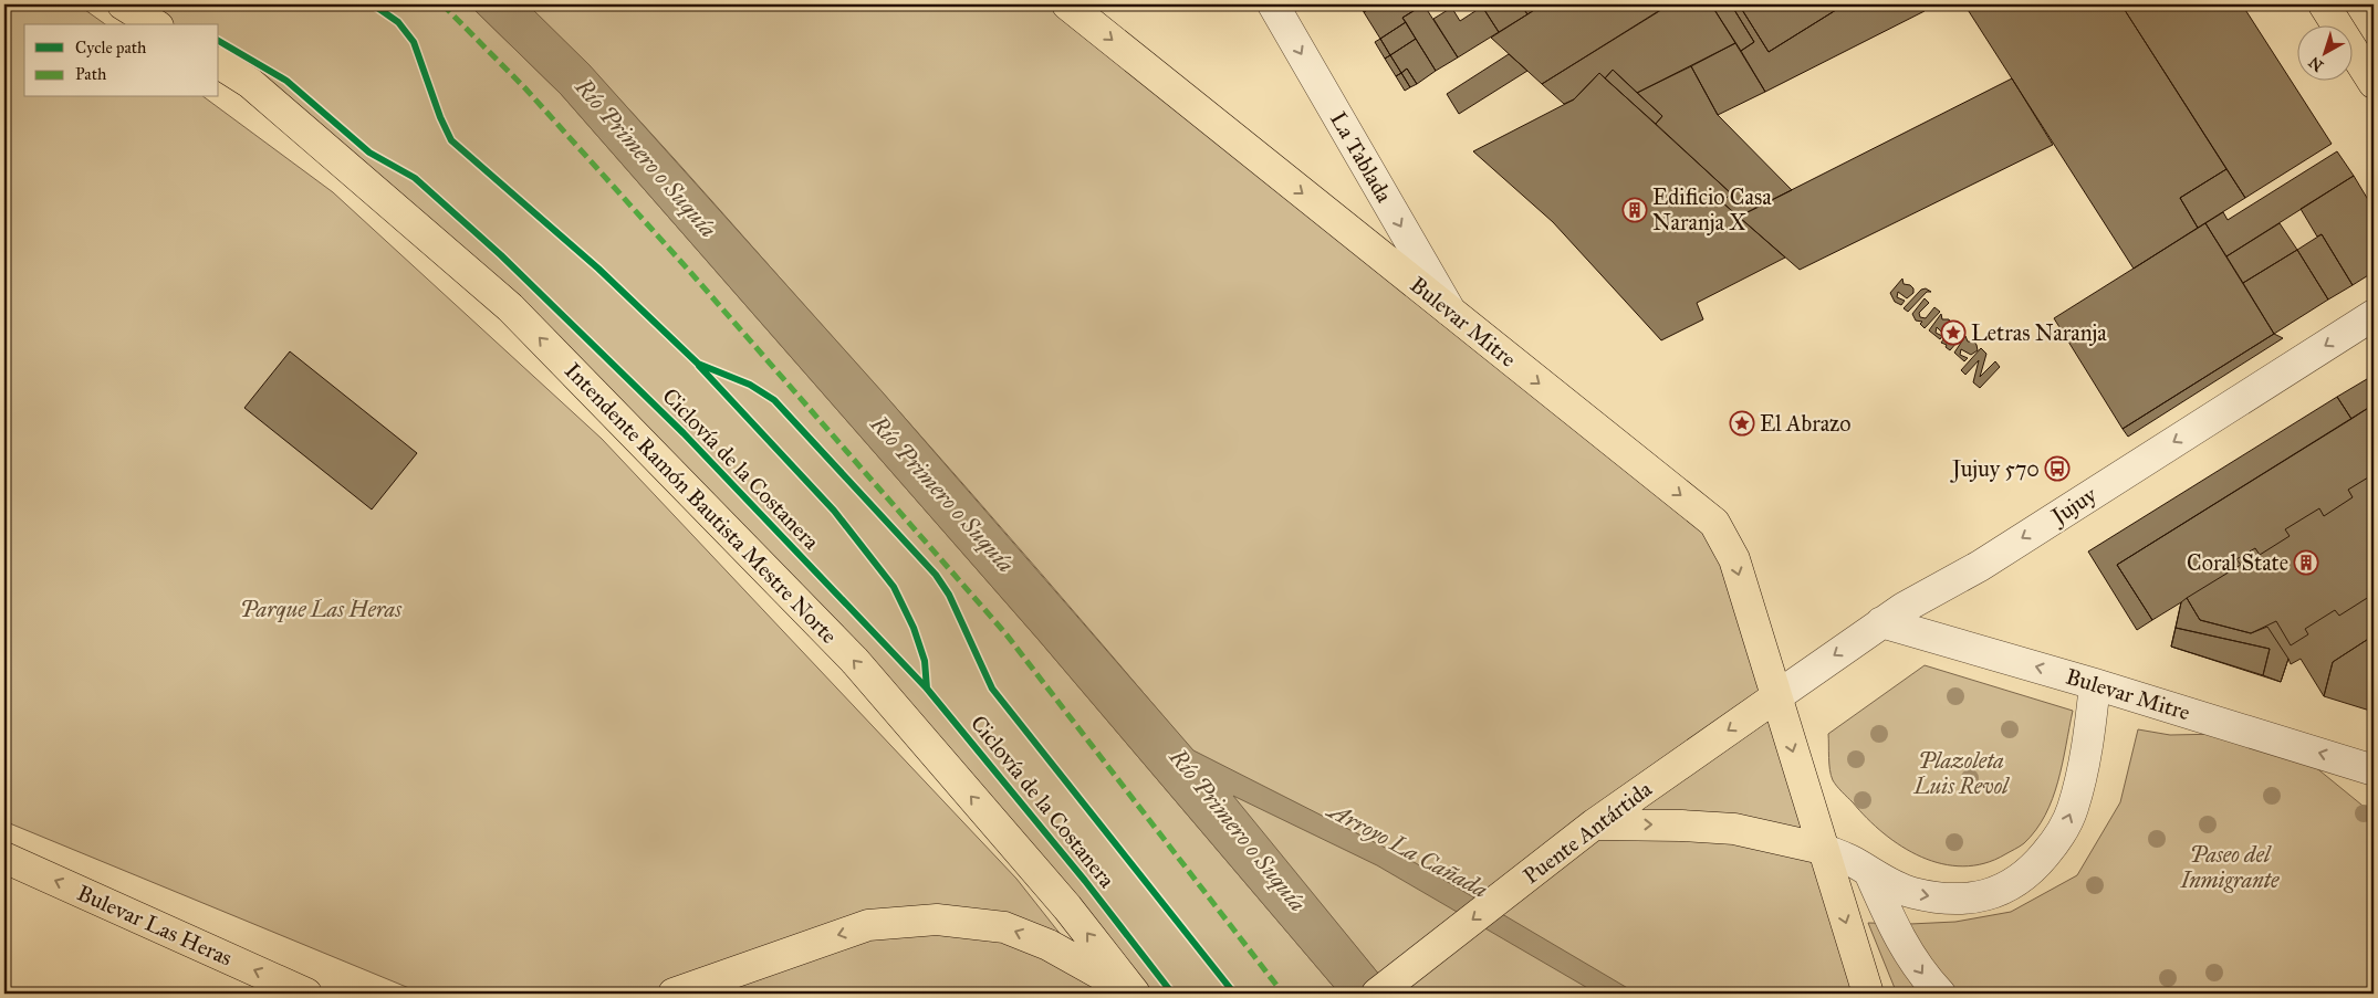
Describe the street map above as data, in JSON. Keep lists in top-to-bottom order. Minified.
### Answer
{"streets":{"main road":["Bulevar Mitre","Intendente Ramón Bautista Mestre Norte","Puente Antártida","Bulevar Las Heras"],"street":["La Tablada","Jujuy"],"cycle path":["Ciclovía de la Costanera"]},"crossings":[["La Tablada","Bulevar Mitre"],["Bulevar Mitre","Jujuy"],["Bulevar Mitre","Puente Antártida"],["Jujuy","Puente Antártida"]],"one_way":["La Tablada","Intendente Ramón Bautista Mestre Norte","Jujuy","Puente Antártida","Bulevar Las Heras"],"water":["Río Primero o Suquía","Arroyo La Cañada"],"parks":["Parque Las Heras","Plazoleta Luis Revol","Paseo del Inmigrante"],"places":{"building":["Edificio Casa Naranja X","Coral State"],"place":["Letras Naranja","El Abrazo"],"bus stop":["Jujuy 570"]},"legend":["Cycle path","Path"],"north":"bottom left"}
